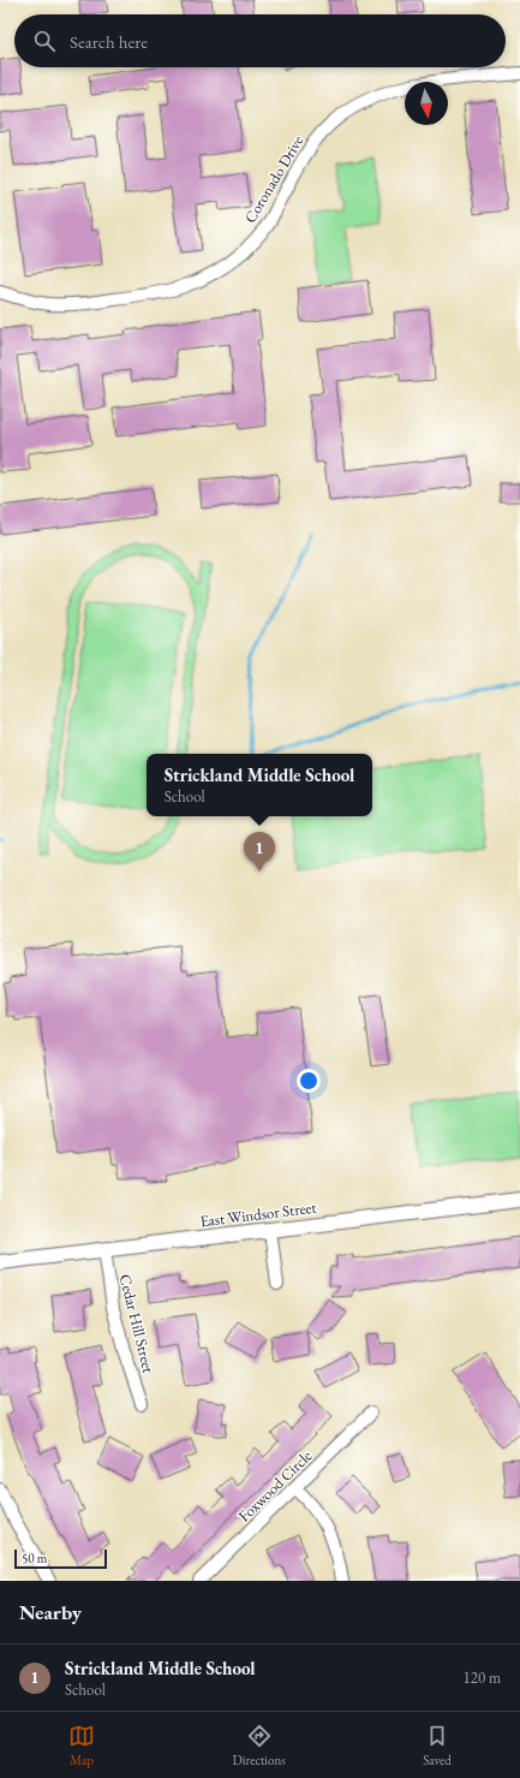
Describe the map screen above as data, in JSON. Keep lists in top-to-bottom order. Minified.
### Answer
{"streets":{"street":["Coronado Drive","East Windsor Street","Cedar Hill Street","Foxwood Circle"]},"crossings":[["East Windsor Street","Cedar Hill Street"]],"scale_bar":"50 m","north":"bottom","page":{"search":"Search here","popup":["Strickland Middle School","School"],"pins":"1","scale":"50 m","heading":"Nearby","list":[{"mark":"1","name":"Strickland Middle School","note":"School","value":"120 m"}],"nav":["Map","Directions","Saved"]}}
